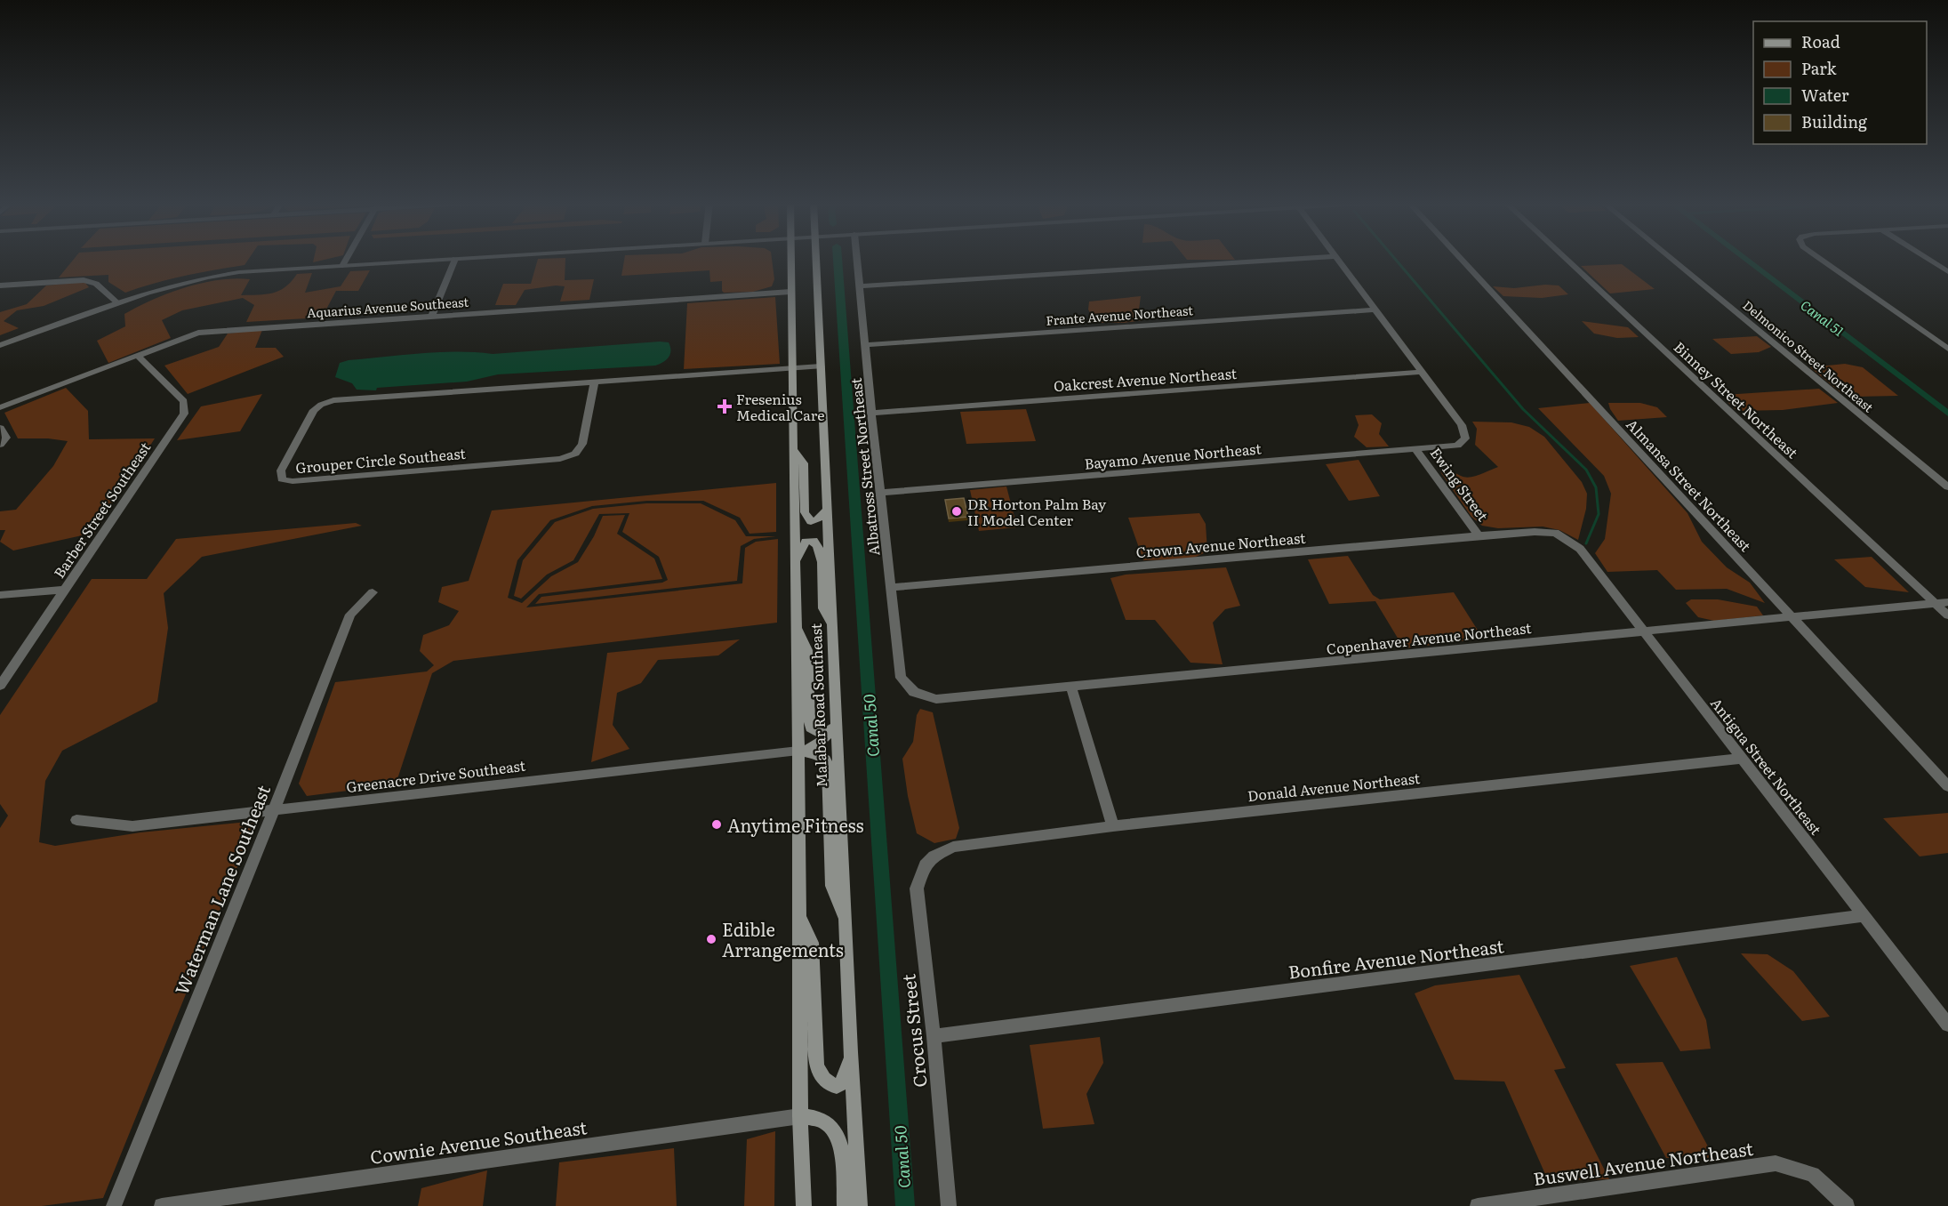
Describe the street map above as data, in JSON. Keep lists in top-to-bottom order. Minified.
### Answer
{"streets":{"main road":["Malabar Road Southeast"],"street":["Aquarius Avenue Southeast","Frante Avenue Northeast","Delmonico Street Northeast","Oakcrest Avenue Northeast","Binney Street Northeast","Bayamo Avenue Northeast","Grouper Circle Southeast","Albatross Street Northeast","Ewing Street","Almansa Street Northeast","Barber Street Southeast","Crown Avenue Northeast","Copenhaver Avenue Northeast","Antigua Street Northeast","Greenacre Drive Southeast","Donald Avenue Northeast","Waterman Lane Southeast","Bonfire Avenue Northeast","Crocus Street","Cownie Avenue Southeast","Buswell Avenue Northeast"]},"crossings":[["Aquarius Avenue Southeast","Barber Street Southeast"],["Aquarius Avenue Southeast","Malabar Road Southeast"],["Frante Avenue Northeast","Albatross Street Northeast"],["Oakcrest Avenue Northeast","Bayamo Avenue Northeast"],["Oakcrest Avenue Northeast","Albatross Street Northeast"],["Binney Street Northeast","Copenhaver Avenue Northeast"],["Bayamo Avenue Northeast","Albatross Street Northeast"],["Bayamo Avenue Northeast","Ewing Street"],["Grouper Circle Southeast","Malabar Road Southeast"],["Albatross Street Northeast","Crown Avenue Northeast"],["Albatross Street Northeast","Copenhaver Avenue Northeast"],["Ewing Street","Crown Avenue Northeast"],["Almansa Street Northeast","Copenhaver Avenue Northeast"],["Crown Avenue Northeast","Antigua Street Northeast"],["Copenhaver Avenue Northeast","Antigua Street Northeast"],["Malabar Road Southeast","Greenacre Drive Southeast"],["Malabar Road Southeast","Cownie Avenue Southeast"],["Antigua Street Northeast","Donald Avenue Northeast"],["Antigua Street Northeast","Bonfire Avenue Northeast"],["Greenacre Drive Southeast","Waterman Lane Southeast"],["Donald Avenue Northeast","Crocus Street"],["Bonfire Avenue Northeast","Crocus Street"]],"water":["Canal 51","Canal 50"],"places":{"health":["Fresenius Medical Care"],"other":["DR Horton Palm Bay II Model Center","Anytime Fitness","Edible Arrangements"]},"legend":["Road","Park","Water","Building"]}
